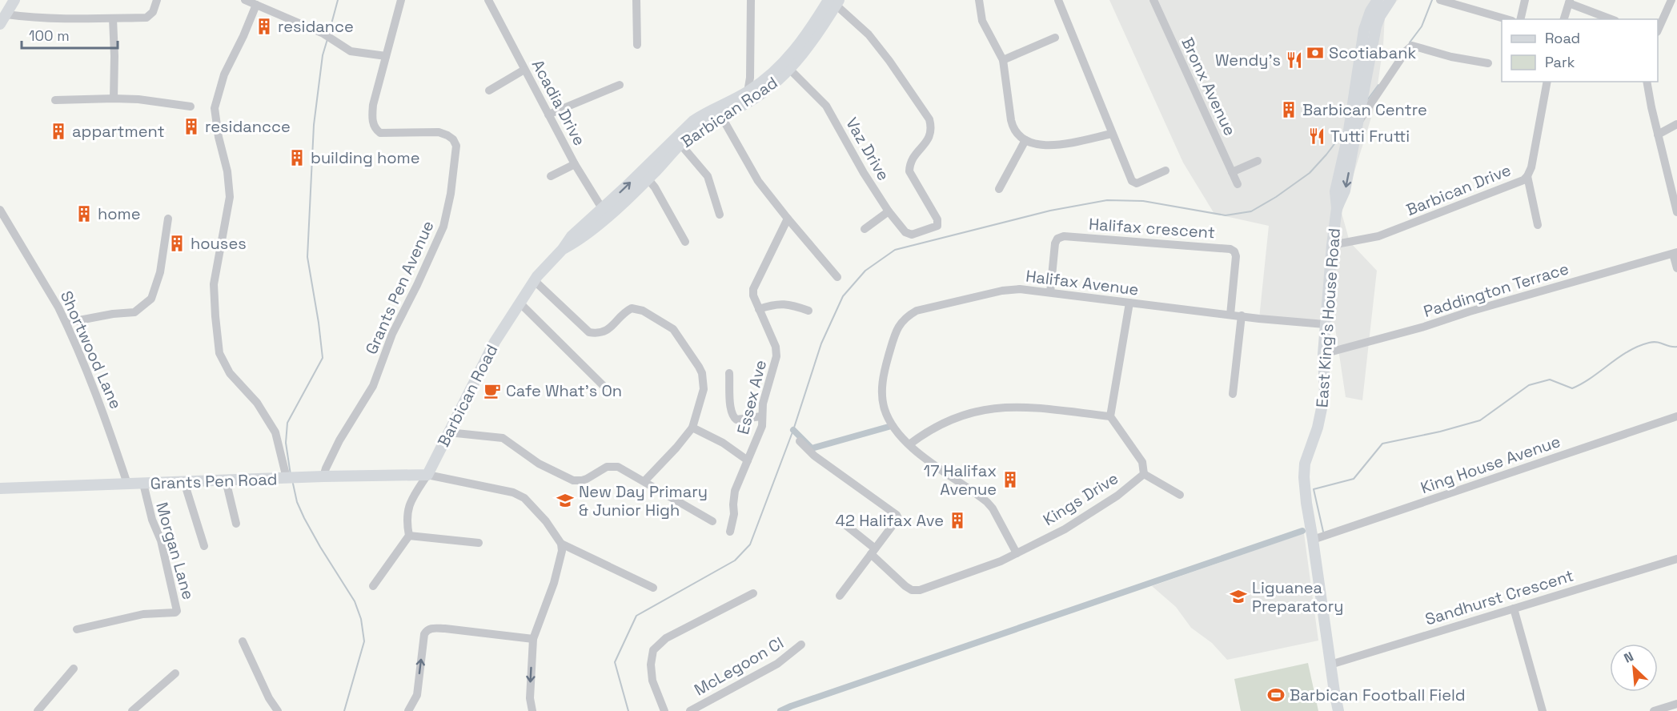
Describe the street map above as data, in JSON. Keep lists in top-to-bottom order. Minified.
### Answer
{"streets":{"main road":["Barbican Road","East King's House Road","Grants Pen Road"],"street":["Bronx Avenue","Acadia Drive","Vaz Drive","Barbican Drive","Halifax crescent","Halifax Avenue","Grants Pen Avenue","Paddington Terrace","Shortwood Lane","Essex Ave","King House Avenue","Kings Drive","Morgan Lane","Sandhurst Crescent","McLegoon Cl"]},"crossings":[["Acadia Drive","Barbican Road"],["Barbican Road","Vaz Drive"],["Barbican Road","Grants Pen Road"],["Barbican Drive","East King's House Road"],["Halifax crescent","Halifax Avenue"],["Halifax Avenue","East King's House Road"],["Halifax Avenue","Kings Drive"],["Grants Pen Avenue","Grants Pen Road"],["Paddington Terrace","East King's House Road"],["East King's House Road","King House Avenue"],["East King's House Road","Sandhurst Crescent"],["Shortwood Lane","Grants Pen Road"],["Grants Pen Road","Morgan Lane"]],"places":{"building":["residance","Barbican Centre","residancce","appartment","building home","home","houses","17 Halifax Avenue","42 Halifax Ave"],"bank":["Scotiabank"],"restaurant":["Wendy's","Tutti Frutti"],"cafe":["Cafe What's On"],"school or university":["New Day Primary & Junior High","Liguanea Preparatory"],"sports":["Barbican Football Field"]},"legend":["Road","Park"],"scale_bar":"100 m","north":"top left"}
